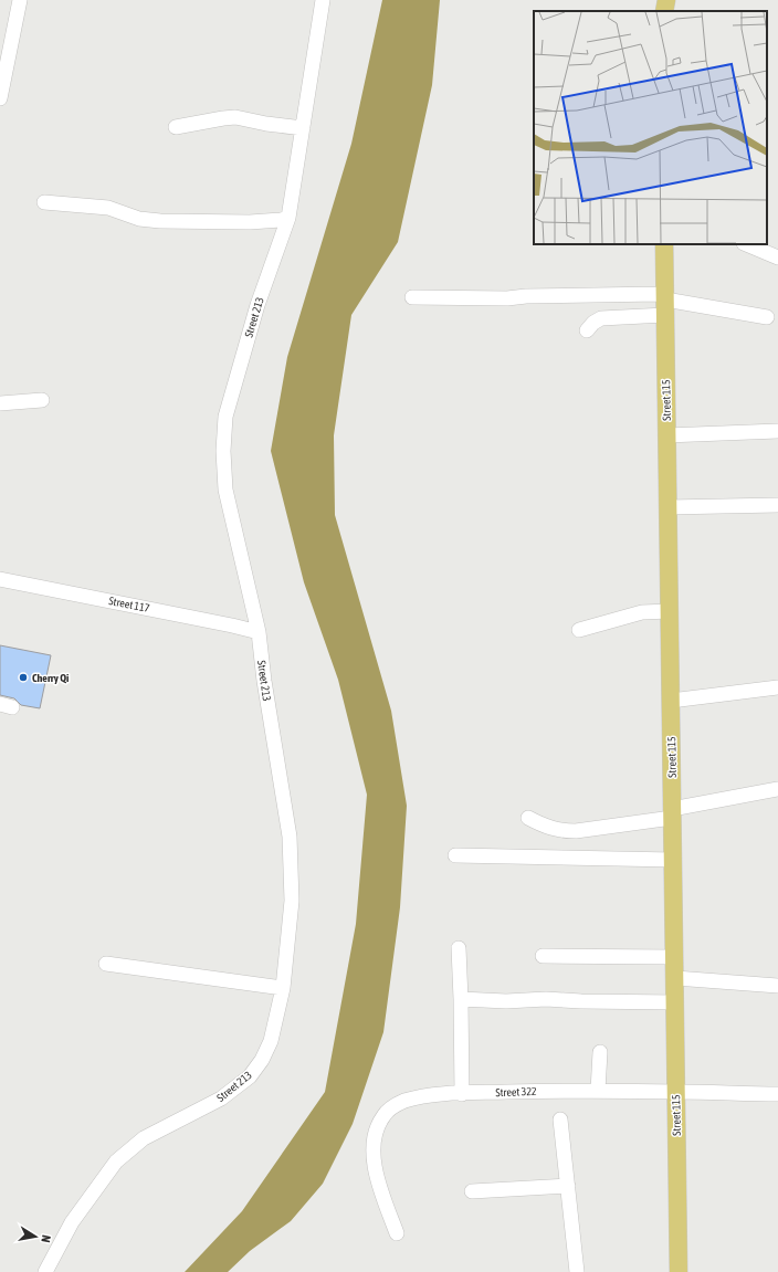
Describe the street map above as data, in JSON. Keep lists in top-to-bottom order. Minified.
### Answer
{"streets":{"main road":["Street 115"],"street":["Street 213","Street 117","Street 322"]},"crossings":[["Street 213","Street 117"],["Street 115","Street 322"]],"places":["Cherry Qi"],"north":"right"}
